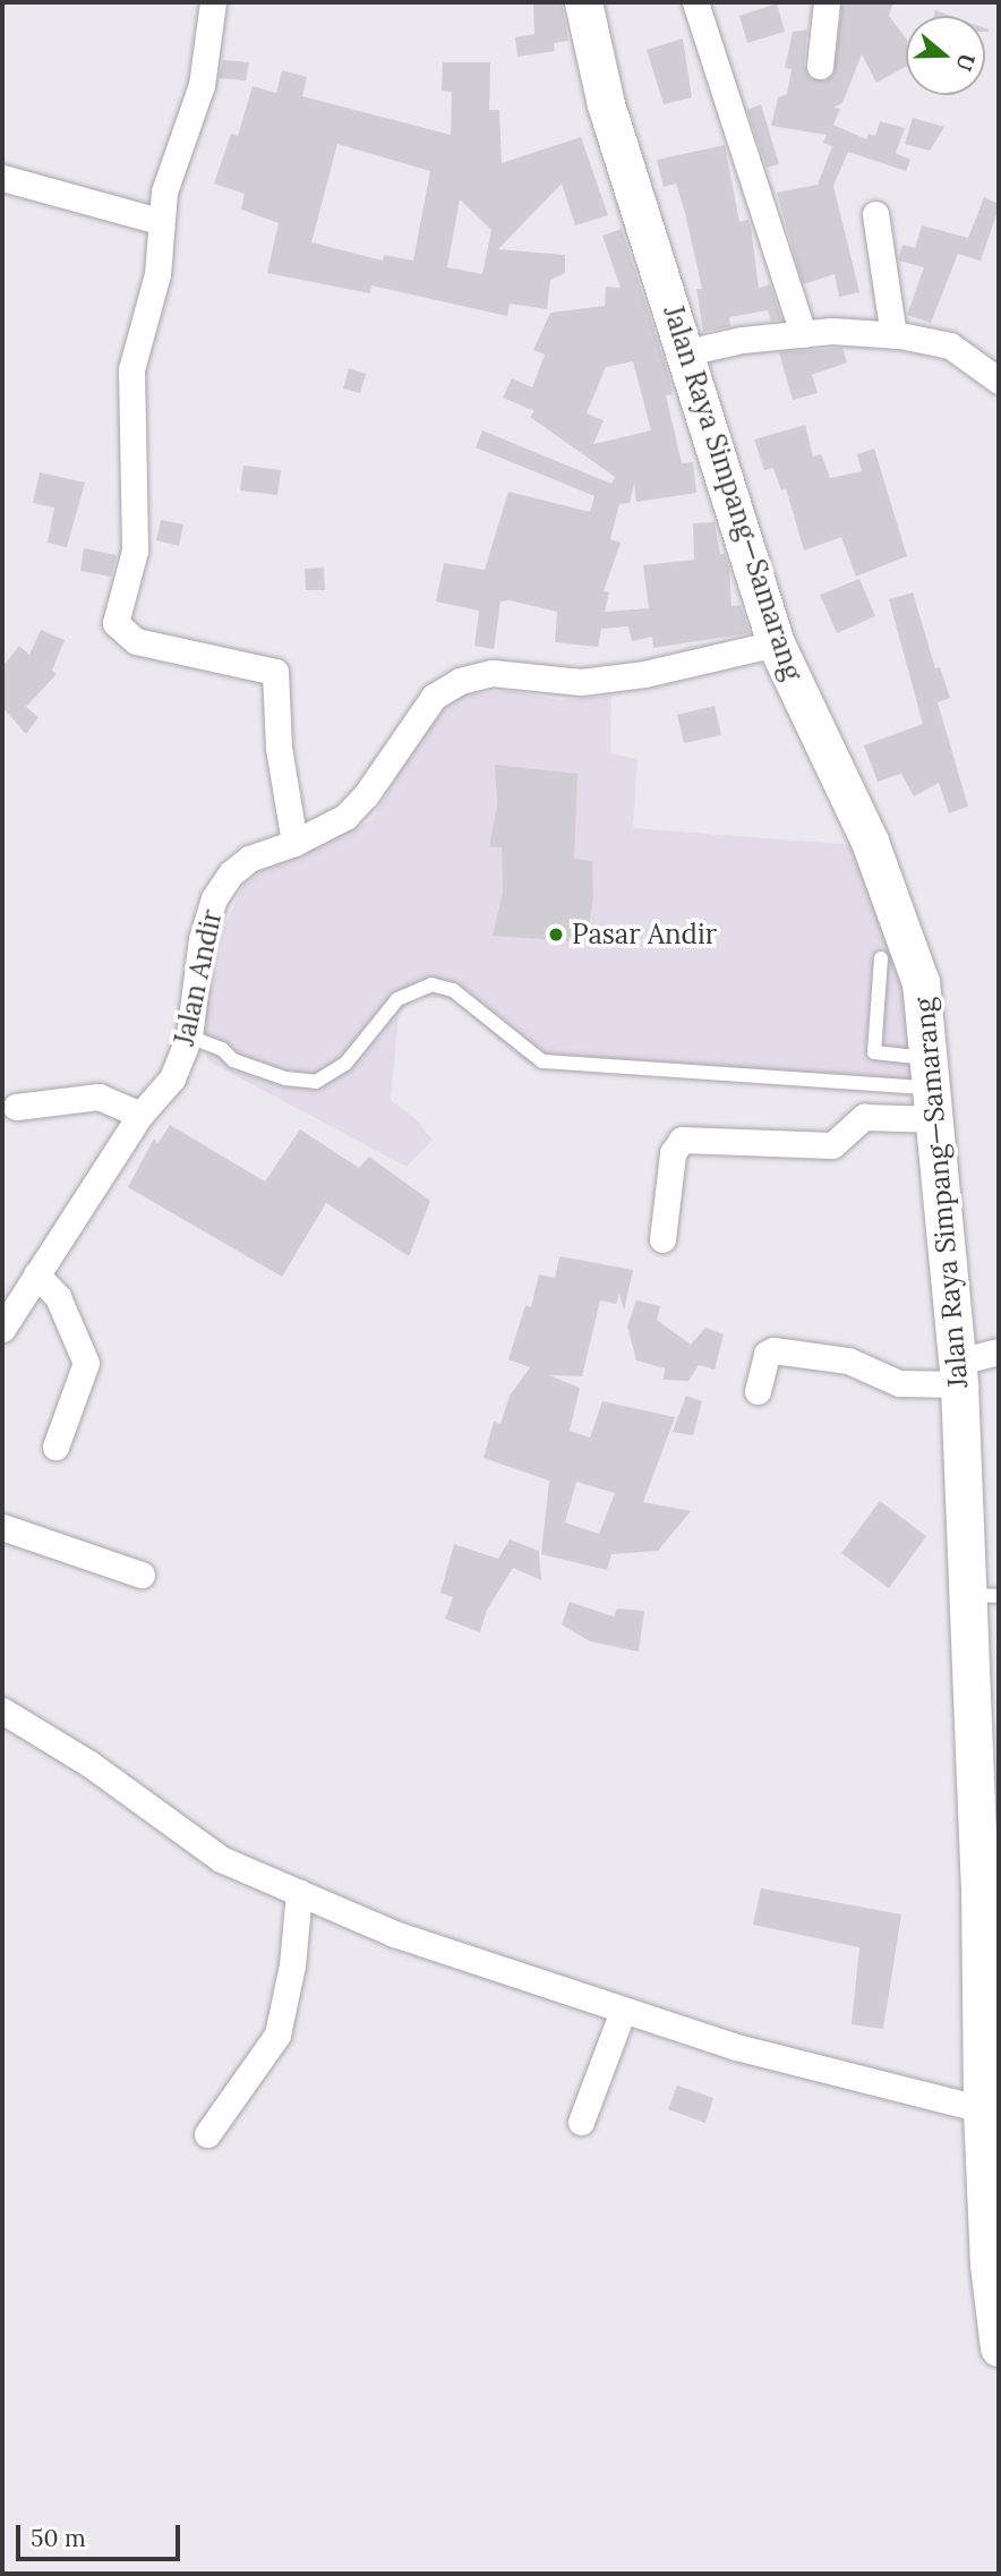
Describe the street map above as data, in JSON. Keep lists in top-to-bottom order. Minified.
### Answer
{"streets":{"main road":["Jalan Raya Simpang—Samarang"],"street":["Jalan Andir"]},"crossings":[["Jalan Raya Simpang—Samarang","Jalan Andir"]],"places":["Pasar Andir"],"scale_bar":"50 m","north":"right"}
